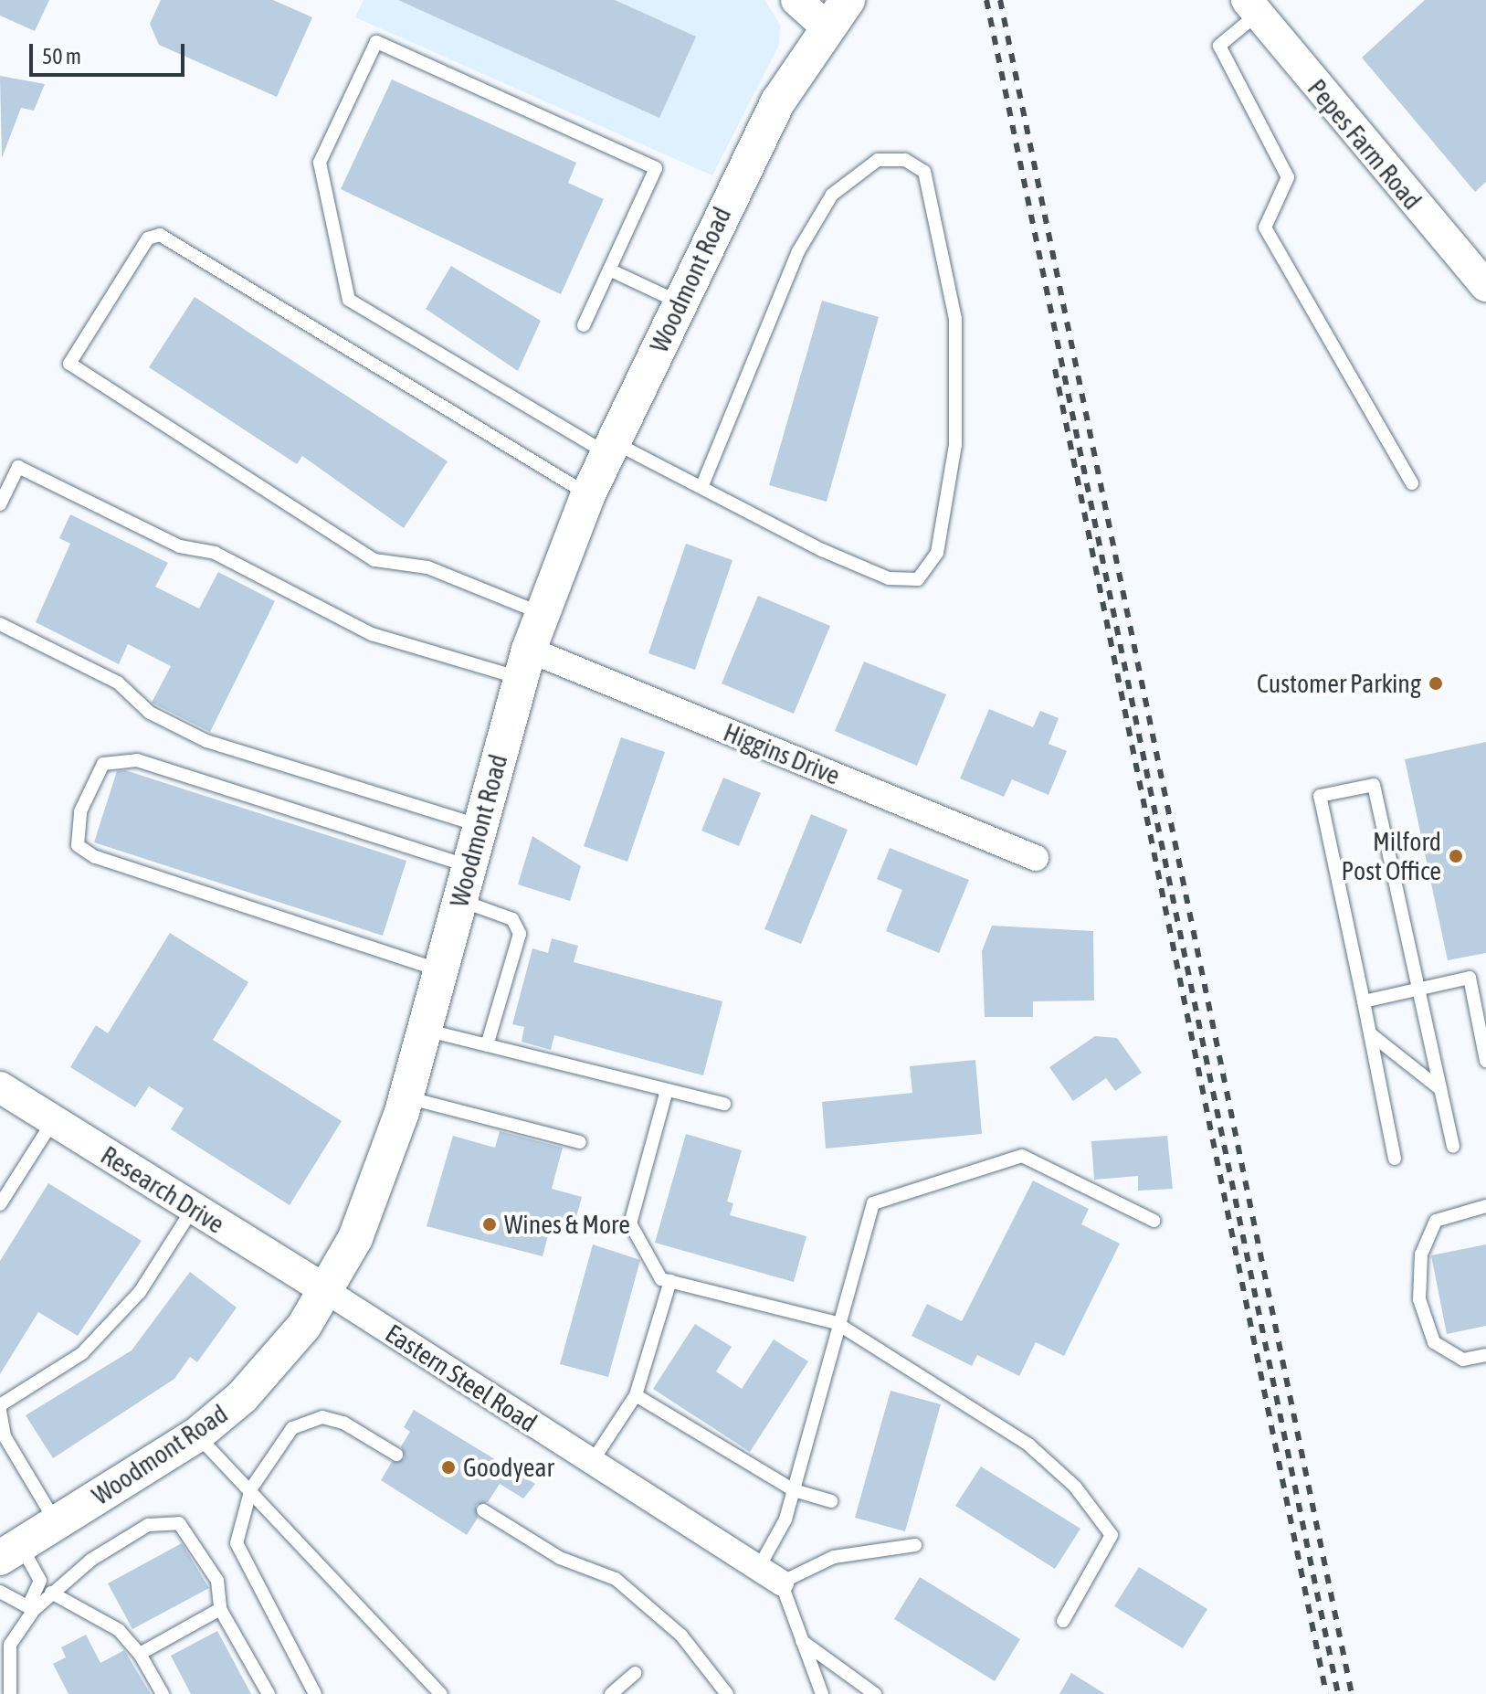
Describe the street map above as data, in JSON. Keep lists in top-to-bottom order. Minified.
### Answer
{"streets":{"main road":["Woodmont Road"],"street":["Pepes Farm Road","Higgins Drive","Research Drive","Eastern Steel Road"]},"crossings":[["Woodmont Road","Higgins Drive"],["Woodmont Road","Research Drive"],["Woodmont Road","Eastern Steel Road"],["Research Drive","Eastern Steel Road"]],"places":["Customer Parking","Milford Post Office","Wines & More","Goodyear"],"scale_bar":"50 m"}
